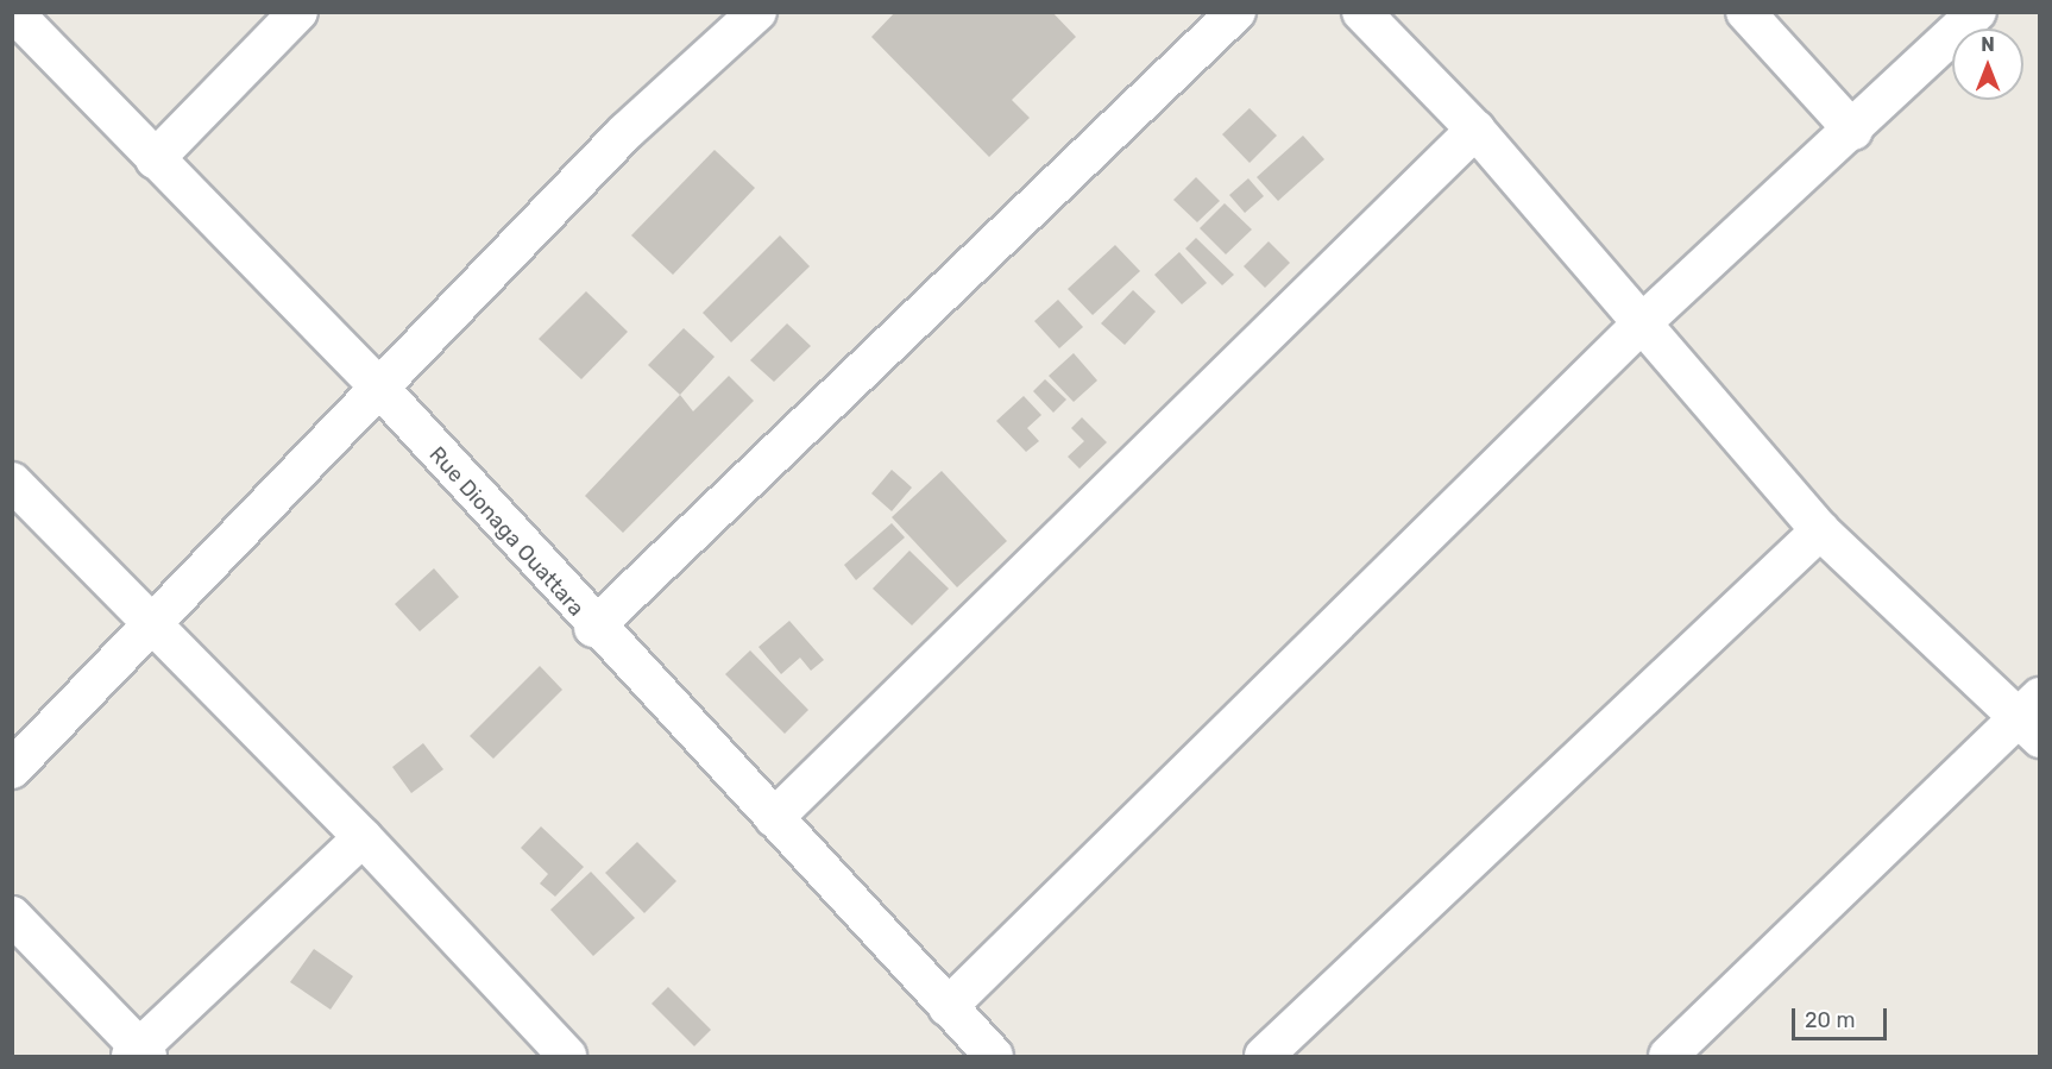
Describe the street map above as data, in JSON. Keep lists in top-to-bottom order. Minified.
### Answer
{"streets":{"street":["Rue Dionaga Ouattara"]},"scale_bar":"20 m","north":"top"}
